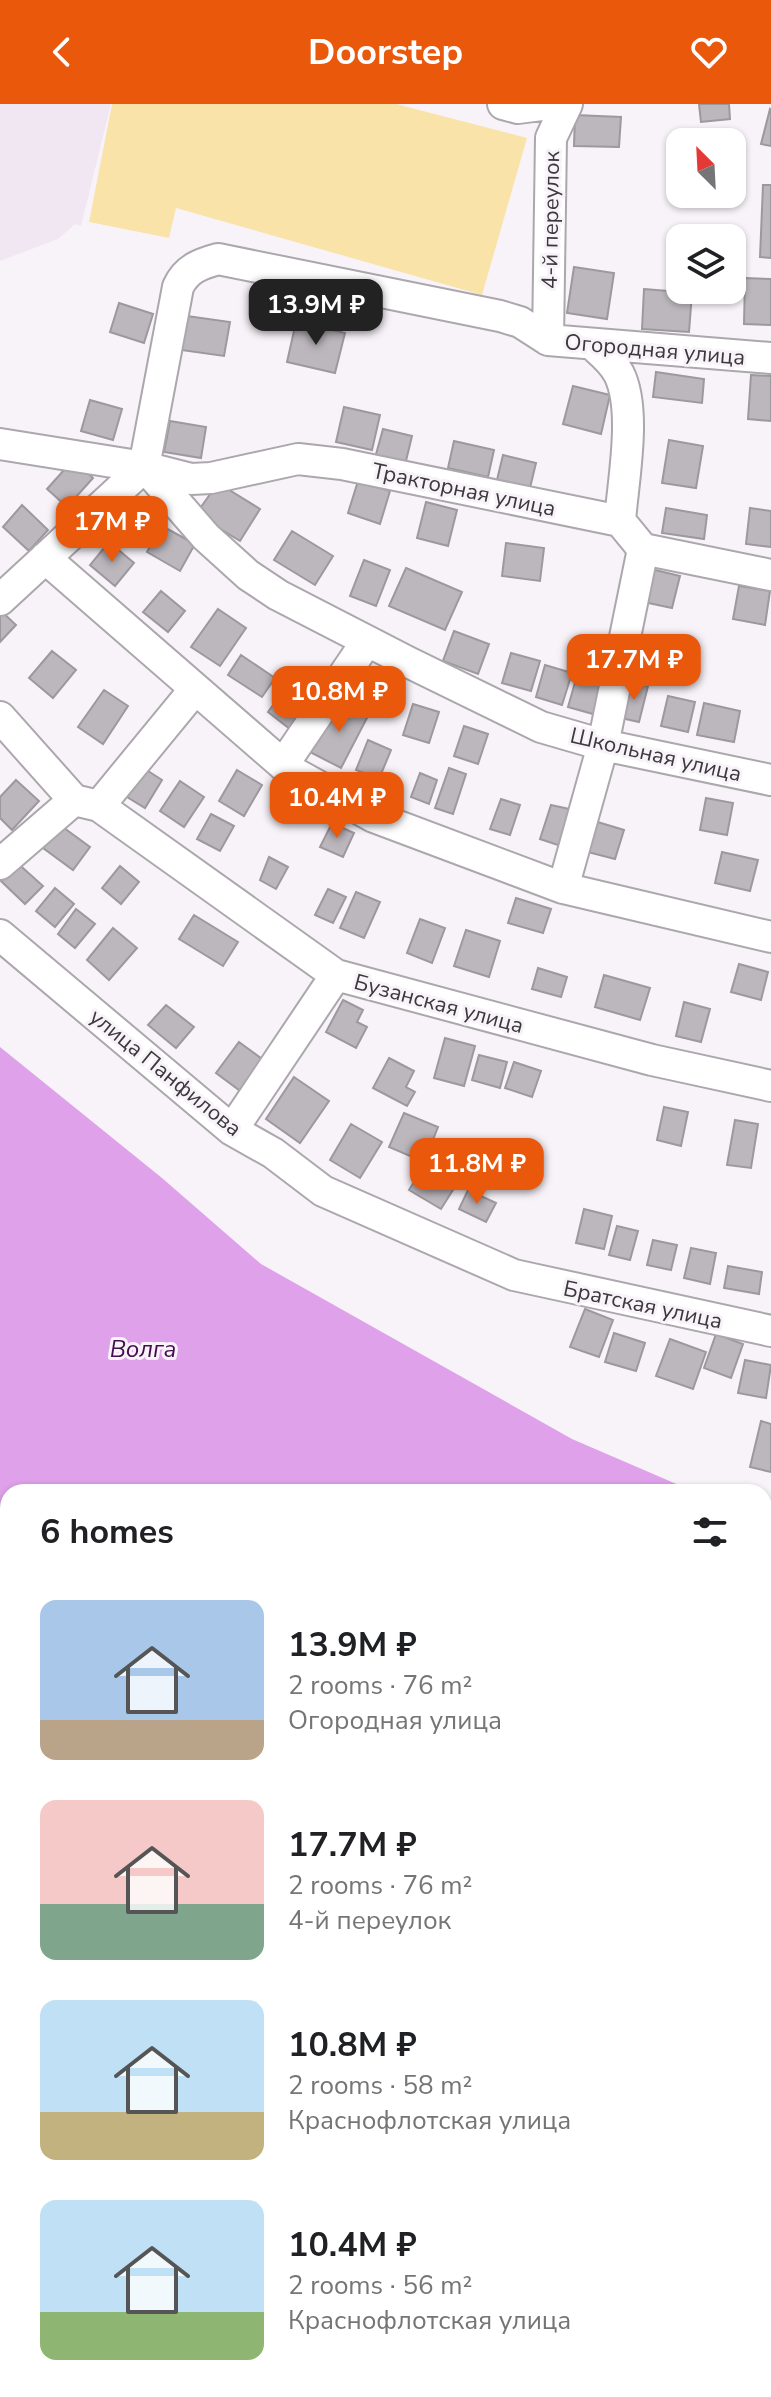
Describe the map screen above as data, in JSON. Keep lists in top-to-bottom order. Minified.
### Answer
{"streets":{"street":["4-й переулок","Огородная улица","Тракторная улица","Школьная улица","Бузанская улица","улица Панфилова","Братская улица"]},"crossings":[["4-й переулок","Огородная улица"],["Огородная улица","Тракторная улица"],["Огородная улица","Школьная улица"],["Тракторная улица","Школьная улица"],["улица Панфилова","Братская улица"]],"water":["Волга"],"north":"top left","page":{"header":"Doorstep","price":["13.9M ₽","17M ₽","17.7M ₽","10.8M ₽","10.4M ₽","11.8M ₽"],"heading":"6 homes","list":[{"name":"13.9M ₽","note":"2 rooms · 76 m² · Огородная улица"},{"name":"17.7M ₽","note":"2 rooms · 76 m² · 4-й переулок"},{"name":"10.8M ₽","note":"2 rooms · 58 m² · Краснофлотская улица"},{"name":"10.4M ₽","note":"2 rooms · 56 m² · Краснофлотская улица"}]}}
